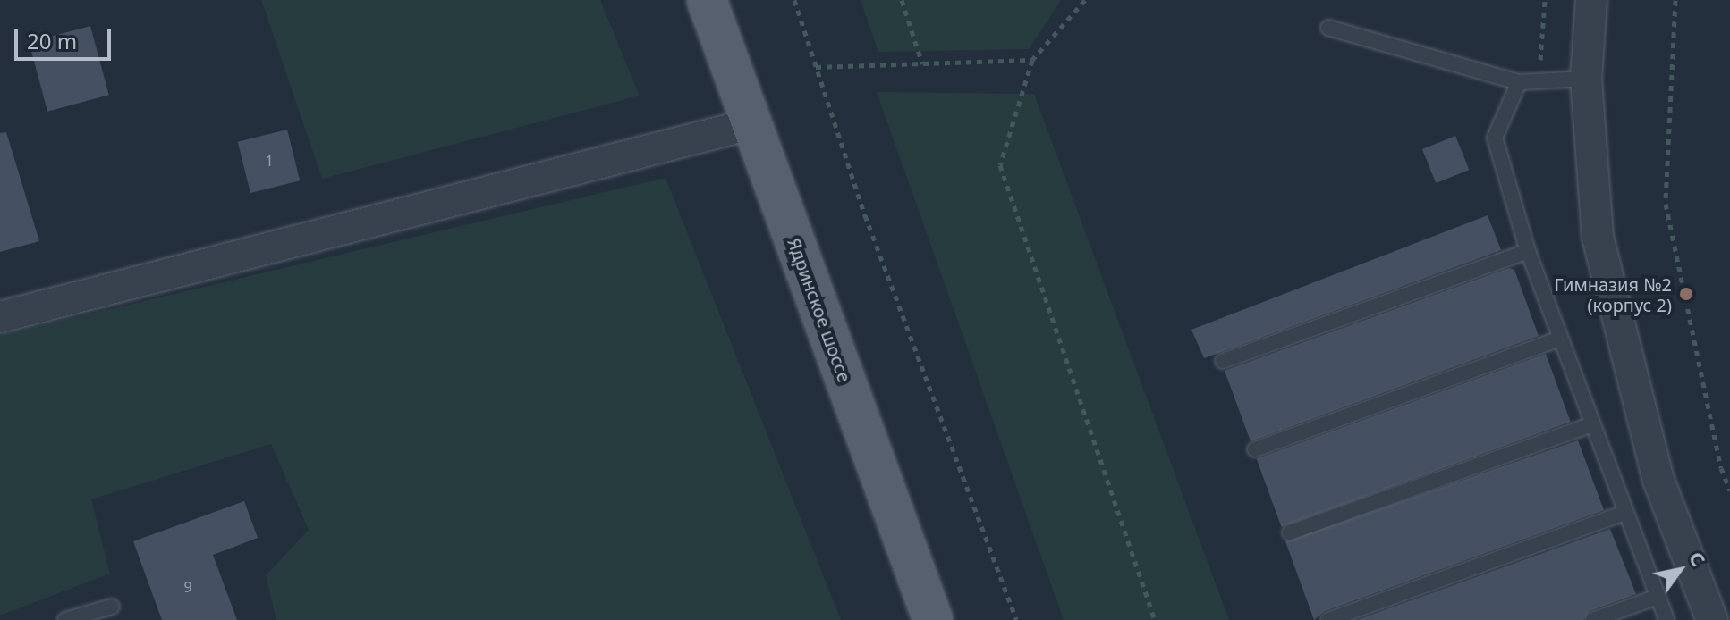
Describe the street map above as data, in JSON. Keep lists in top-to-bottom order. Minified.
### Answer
{"streets":{"main road":["Ядринское шоссе"]},"places":["Гимназия №2 (корпус 2)"],"house_numbers":["1","9"],"scale_bar":"20 m","north":"top right"}
